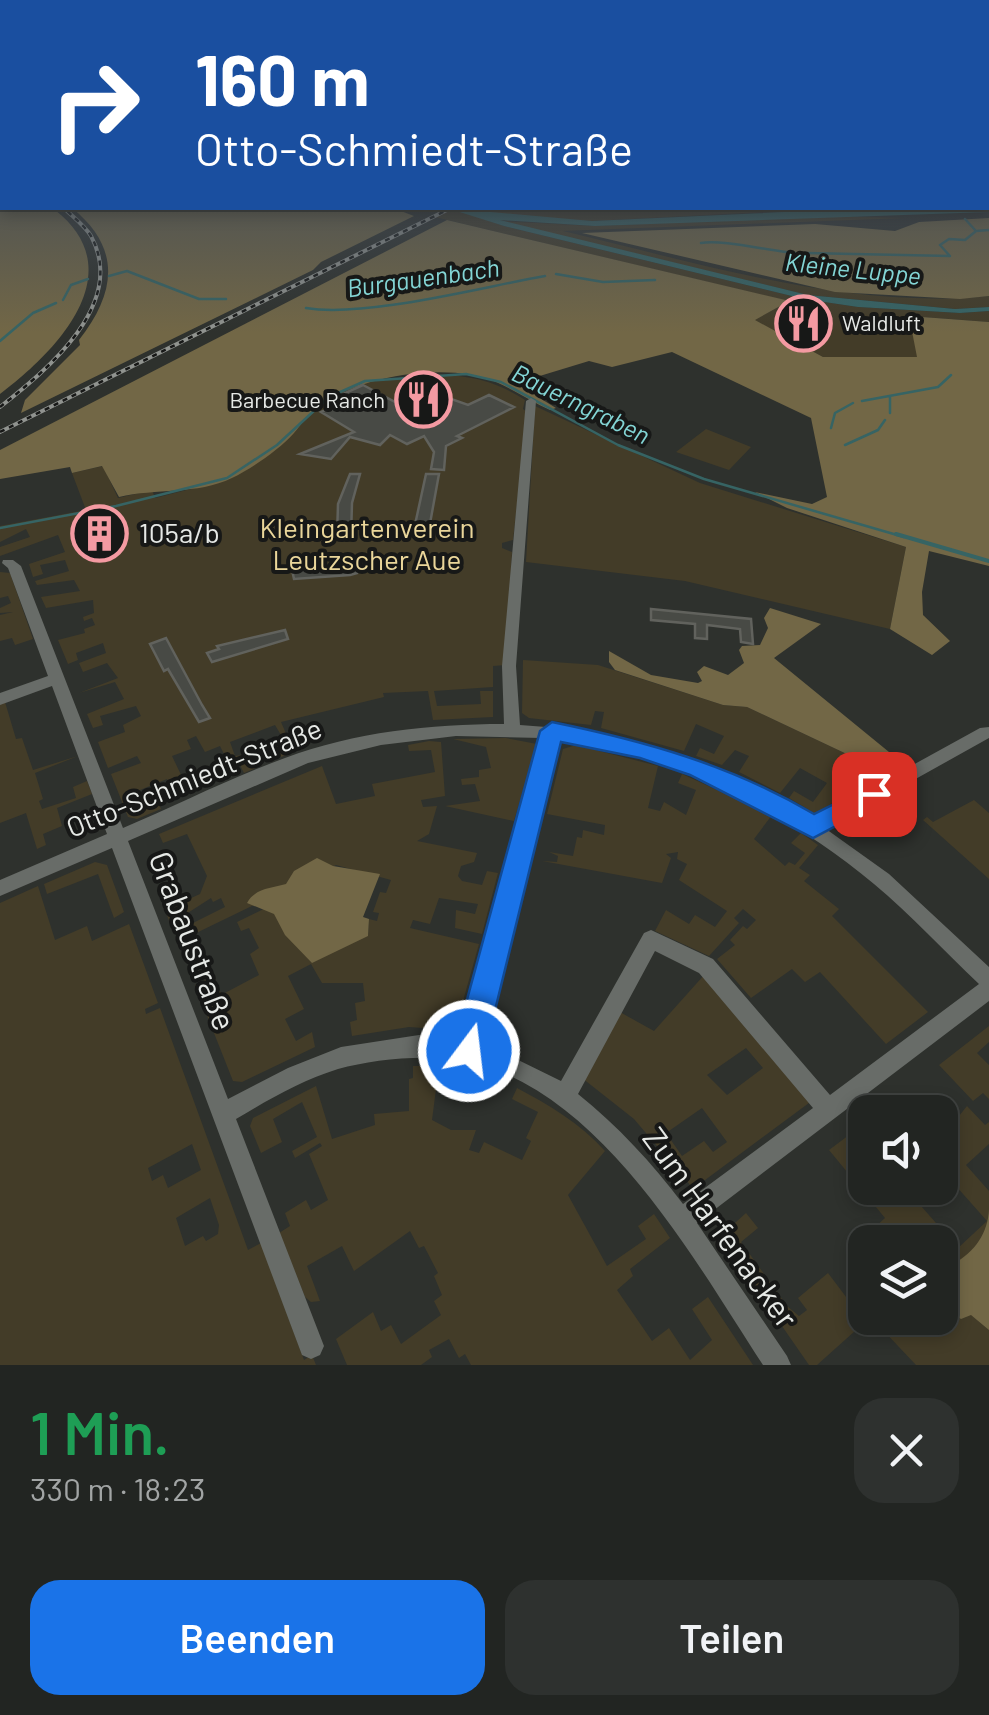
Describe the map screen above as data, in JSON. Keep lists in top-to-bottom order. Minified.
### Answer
{"streets":{"street":["Otto-Schmiedt-Straße","Grabaustraße","Zum Harfenacker"]},"crossings":[["Otto-Schmiedt-Straße","Grabaustraße"],["Grabaustraße","Zum Harfenacker"]],"water":["Kleine Luppe","Burgauenbach","Bauerngraben"],"parks":["Kleingartenverein Leutzscher Aue"],"places":{"restaurant":["Waldluft","Barbecue Ranch"],"building":["105a/b"]},"page":{"turn":["160 m","Otto-Schmiedt-Straße"],"heading":["1 Min.","330 m · 18:23"],"buttons":["Beenden","Teilen"]}}
